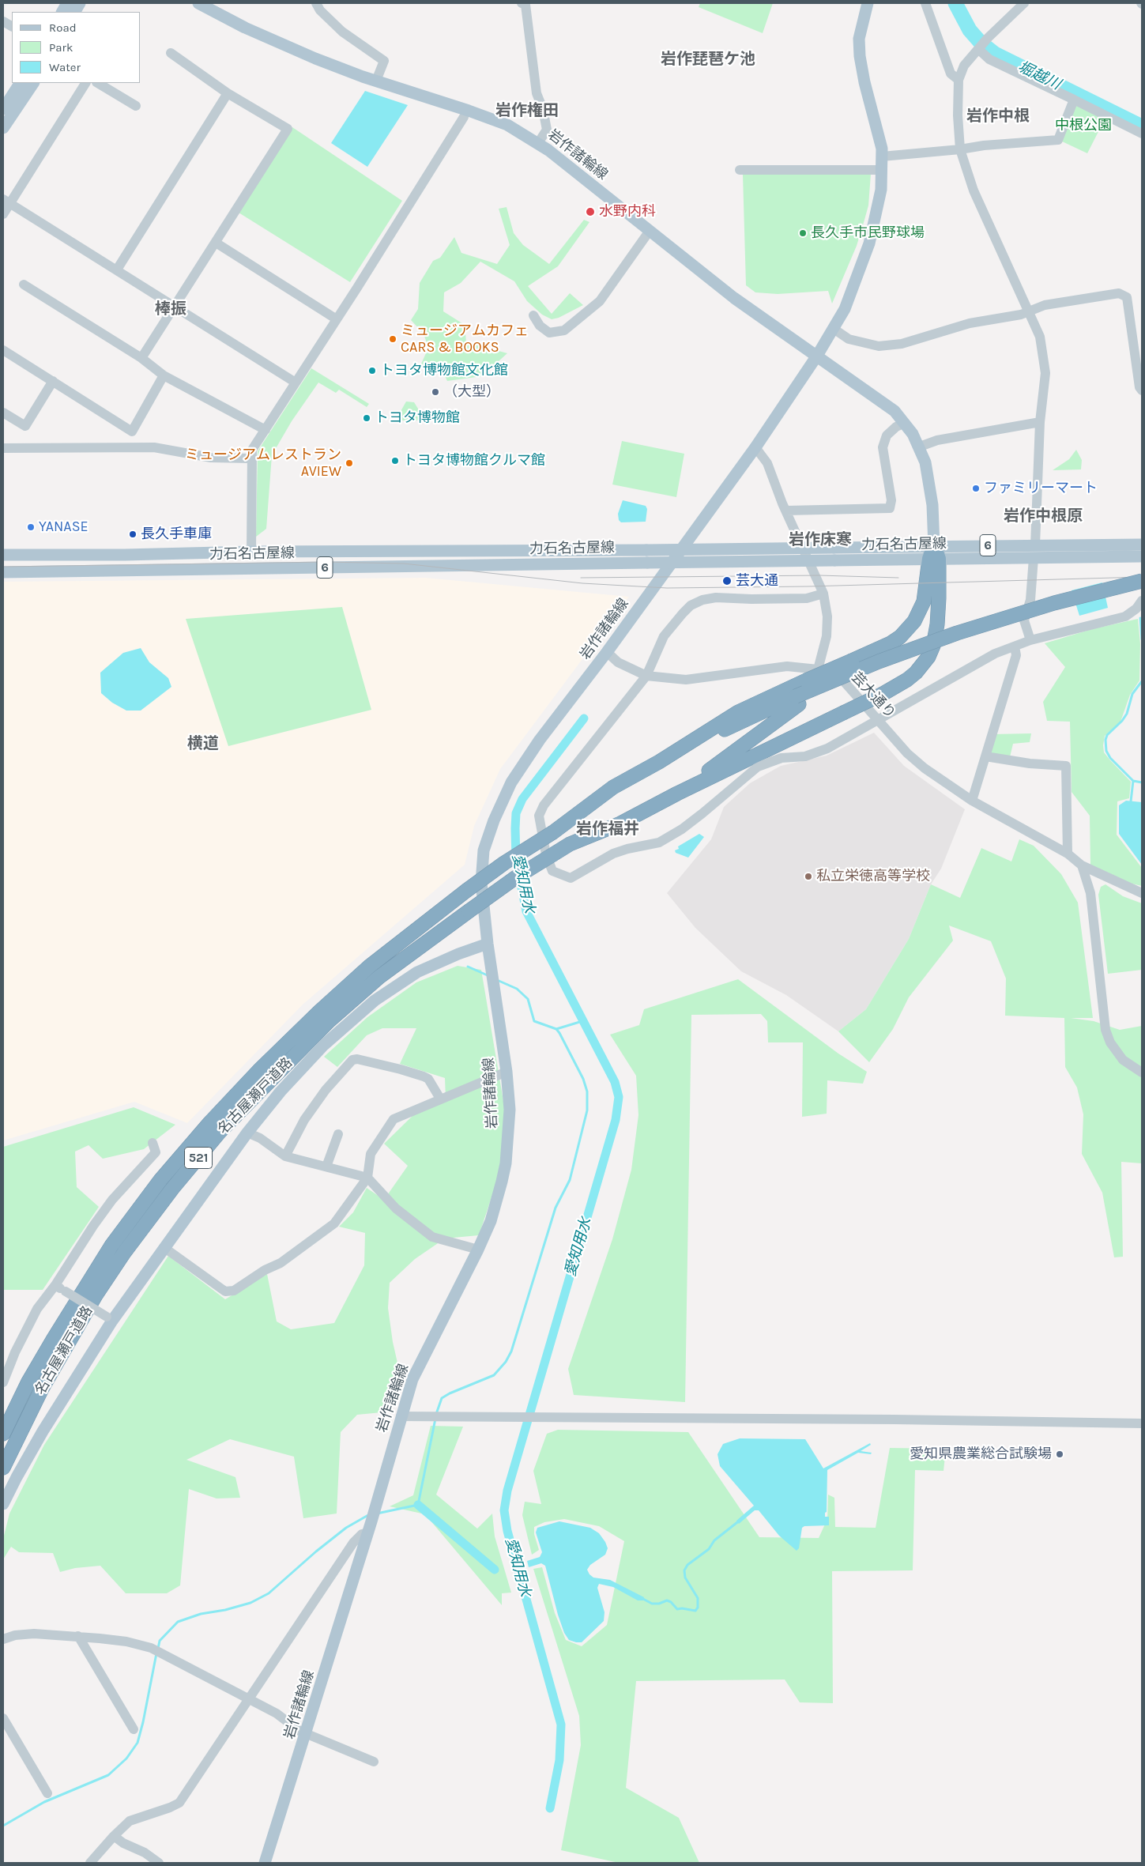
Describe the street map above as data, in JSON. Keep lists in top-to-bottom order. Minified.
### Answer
{"streets":{"highway":["名古屋瀬戸道路","521"],"main road":["岩作諸輪線","力石名古屋線","6"],"street":["芸大通り"]},"crossings":[["岩作諸輪線","力石名古屋線"],["岩作諸輪線","芸大通り"]],"districts":["岩作琵琶ケ池","岩作権田","岩作中根","棒振","岩作中根原","岩作床寒","横道","岩作福井"],"water":["堀越川","愛知用水"],"parks":["中根公園"],"places":["水野内科","長久手市民野球場","ミュージアムカフェ CARS & BOOKS","トヨタ博物館文化館","（大型）","トヨタ博物館","トヨタ博物館クルマ館","ミュージアムレストラン AVIEW","ファミリーマート","YANASE","長久手車庫","芸大通","私立栄徳高等学校","愛知県農業総合試験場"],"legend":["Road","Park","Water"]}
